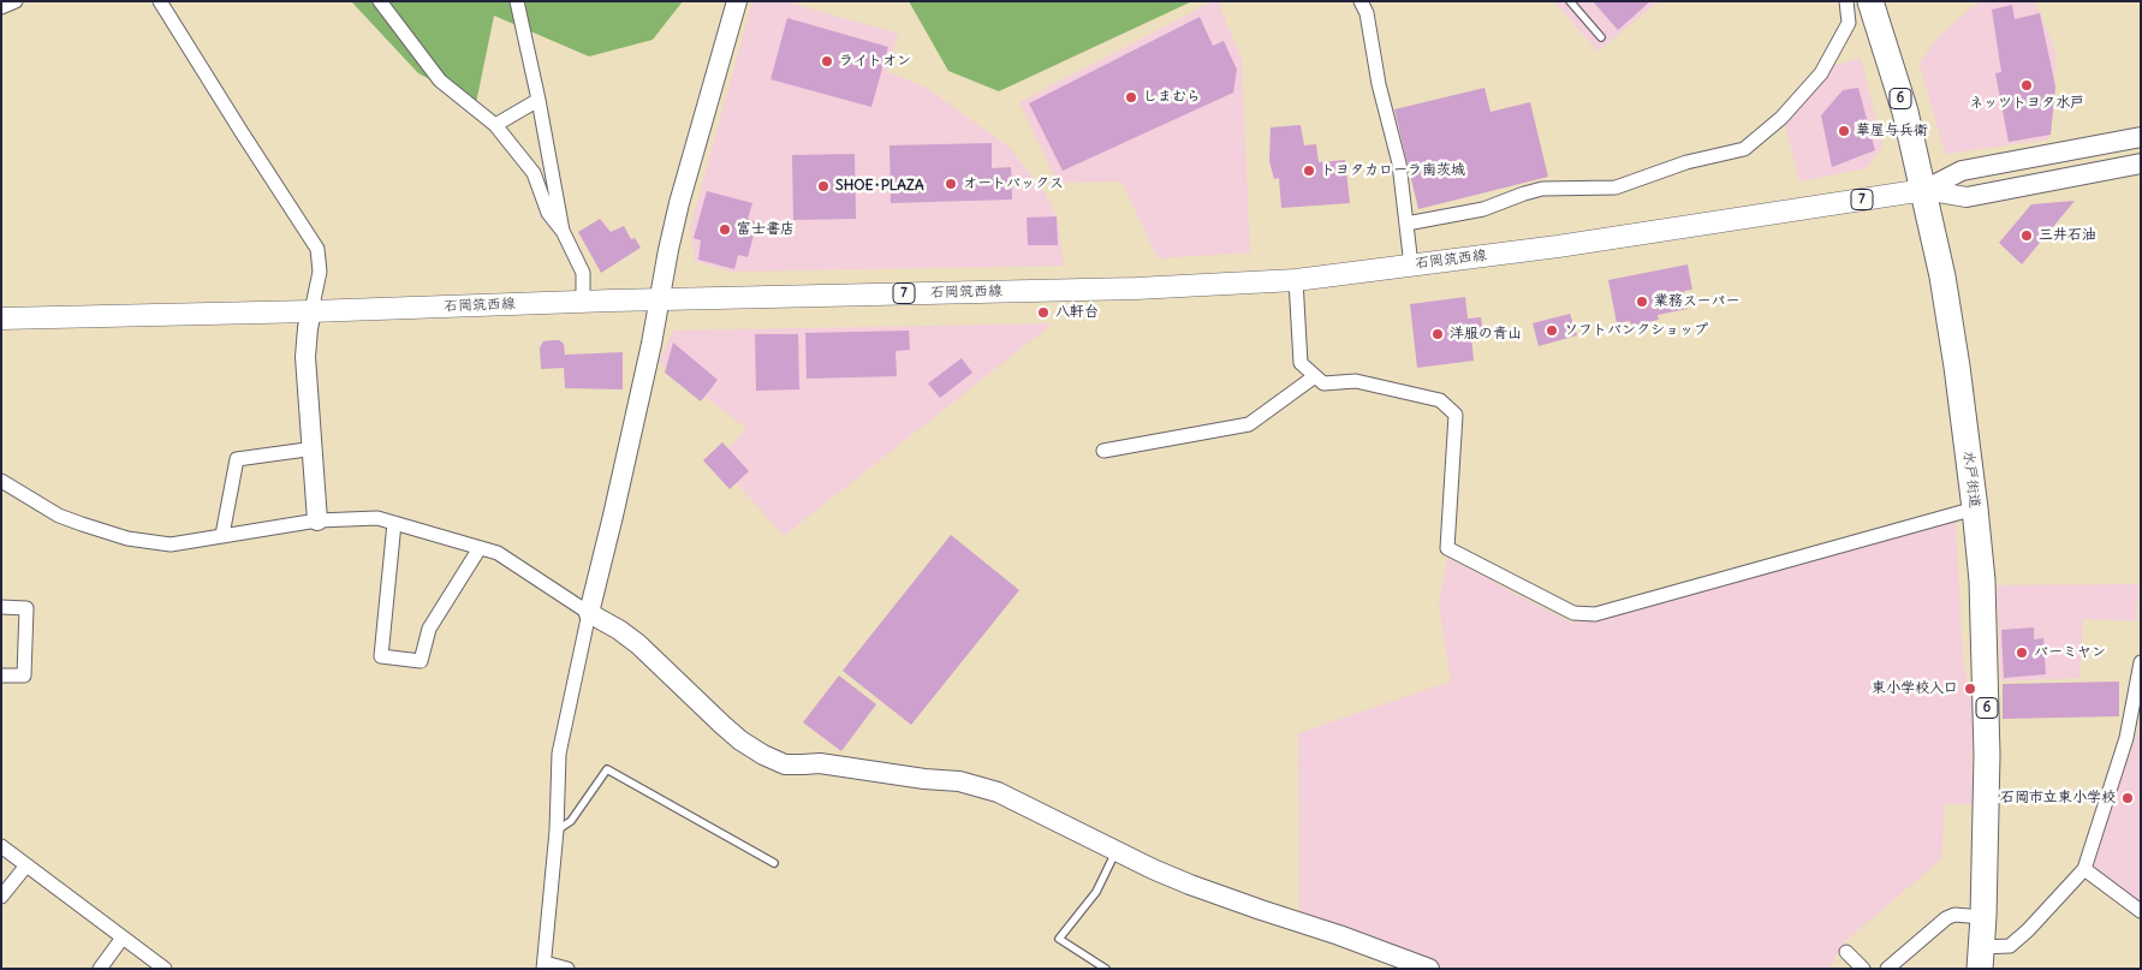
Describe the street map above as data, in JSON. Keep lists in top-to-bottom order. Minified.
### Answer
{"streets":{"highway":["6","水戸街道"],"main road":["7","石岡筑西線"]},"crossings":[["石岡筑西線","水戸街道"]],"places":["ライトオン","ネッツトヨタ水戸","しまむら","華屋与兵衛","トヨタカローラ南茨城","オートバックス","SHOE･PLAZA","富士書店","三井石油","業務スーパー","八軒台","ソフトバンクショップ","洋服の青山","バーミヤン","東小学校入口","石岡市立東小学校"]}
